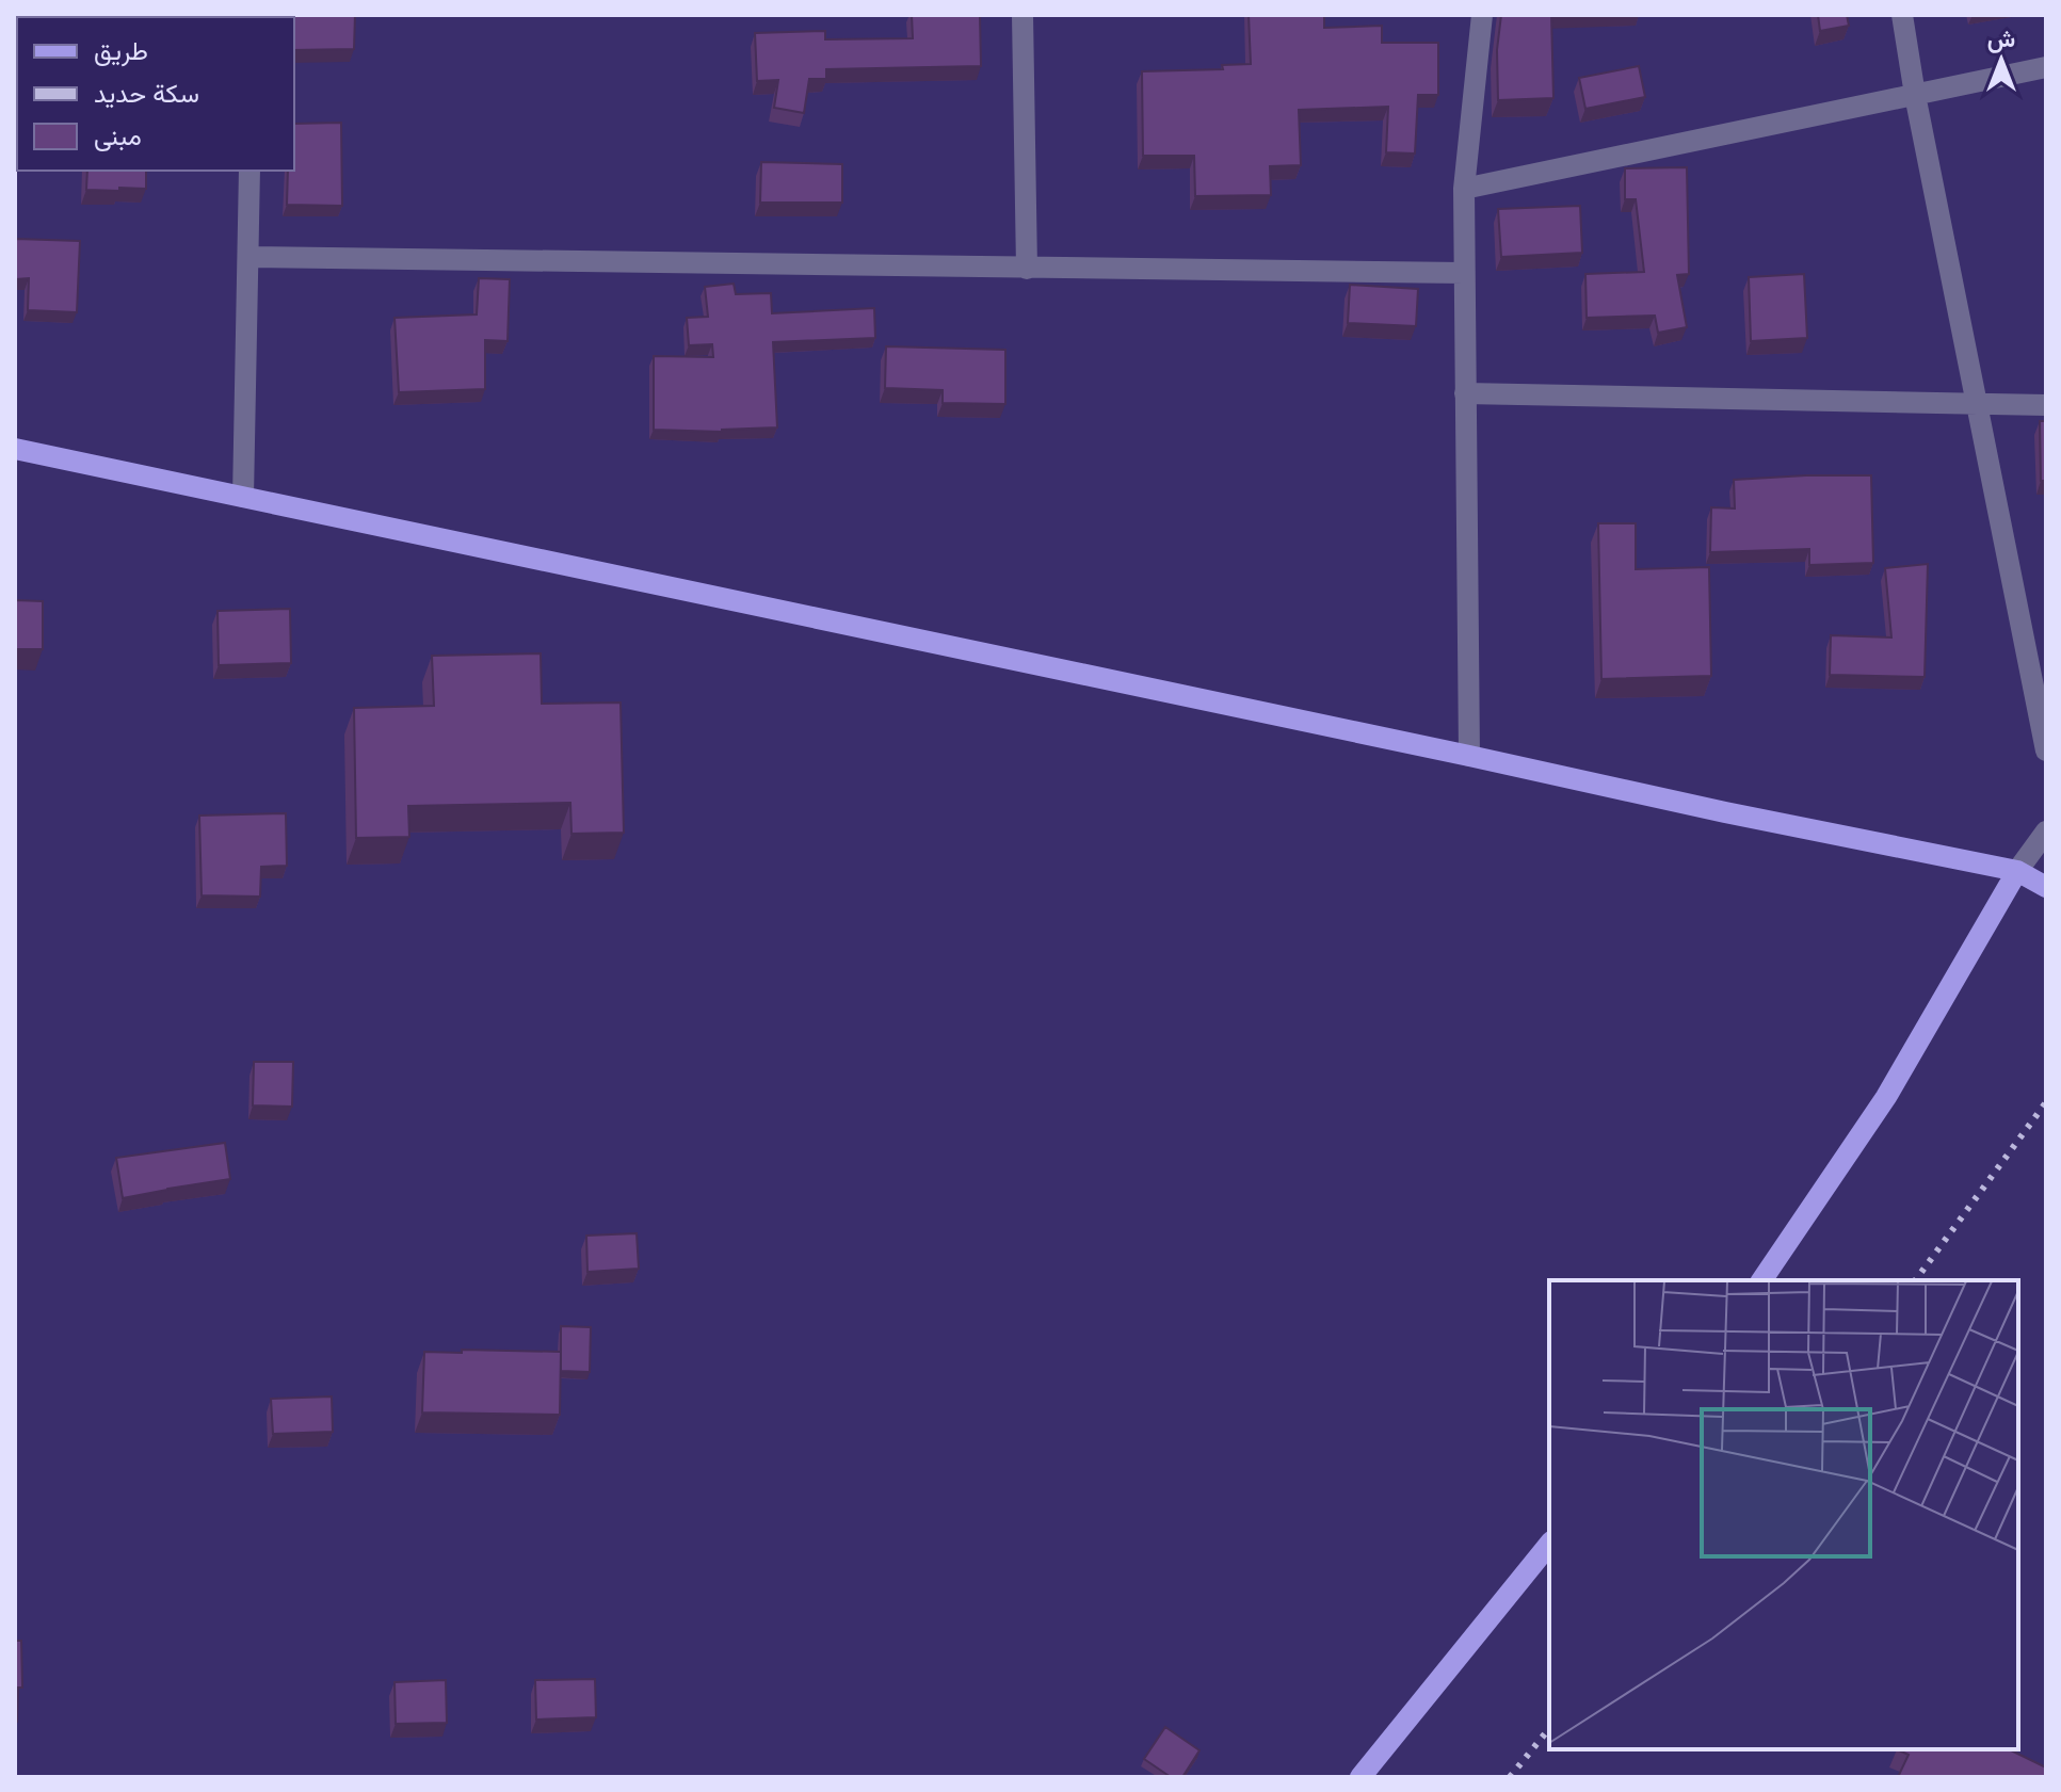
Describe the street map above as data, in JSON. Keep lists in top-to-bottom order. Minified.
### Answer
{"legend":["طريق","سكة حديد","مبنى"],"north":"top"}
